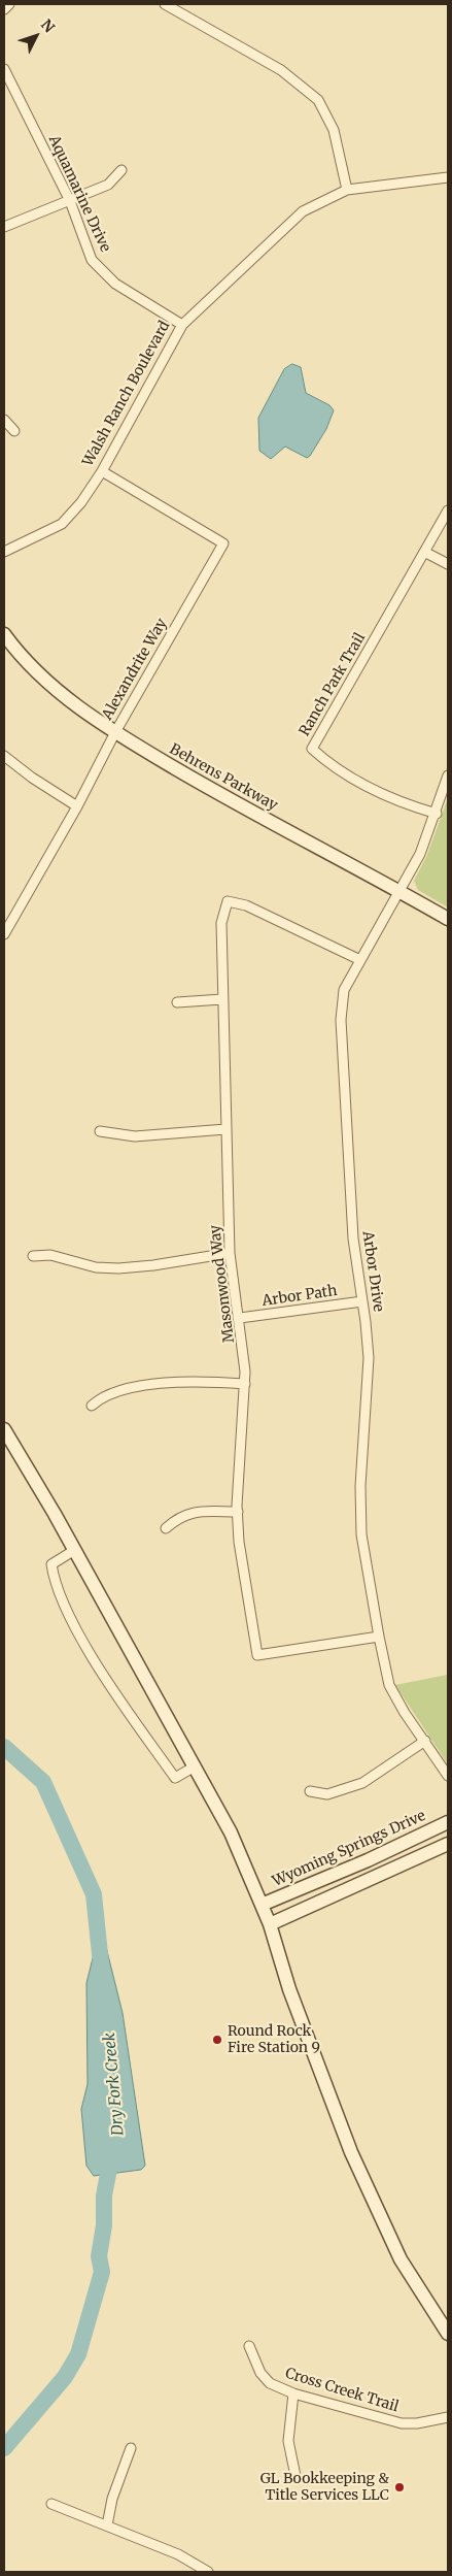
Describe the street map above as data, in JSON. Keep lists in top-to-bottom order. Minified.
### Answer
{"streets":{"main road":["Behrens Parkway","Wyoming Springs Drive"],"street":["Aquamarine Drive","Walsh Ranch Boulevard","Alexandrite Way","Ranch Park Trail","Arbor Drive","Masonwood Way","Arbor Path","Cross Creek Trail"]},"crossings":[["Aquamarine Drive","Walsh Ranch Boulevard"],["Walsh Ranch Boulevard","Alexandrite Way"],["Alexandrite Way","Behrens Parkway"],["Ranch Park Trail","Arbor Drive"],["Behrens Parkway","Arbor Drive"],["Arbor Drive","Masonwood Way"],["Arbor Drive","Arbor Path"],["Masonwood Way","Arbor Path"]],"water":["Dry Fork Creek"],"places":["Round Rock Fire Station 9","GL Bookkeeping & Title Services LLC"],"north":"top right"}
